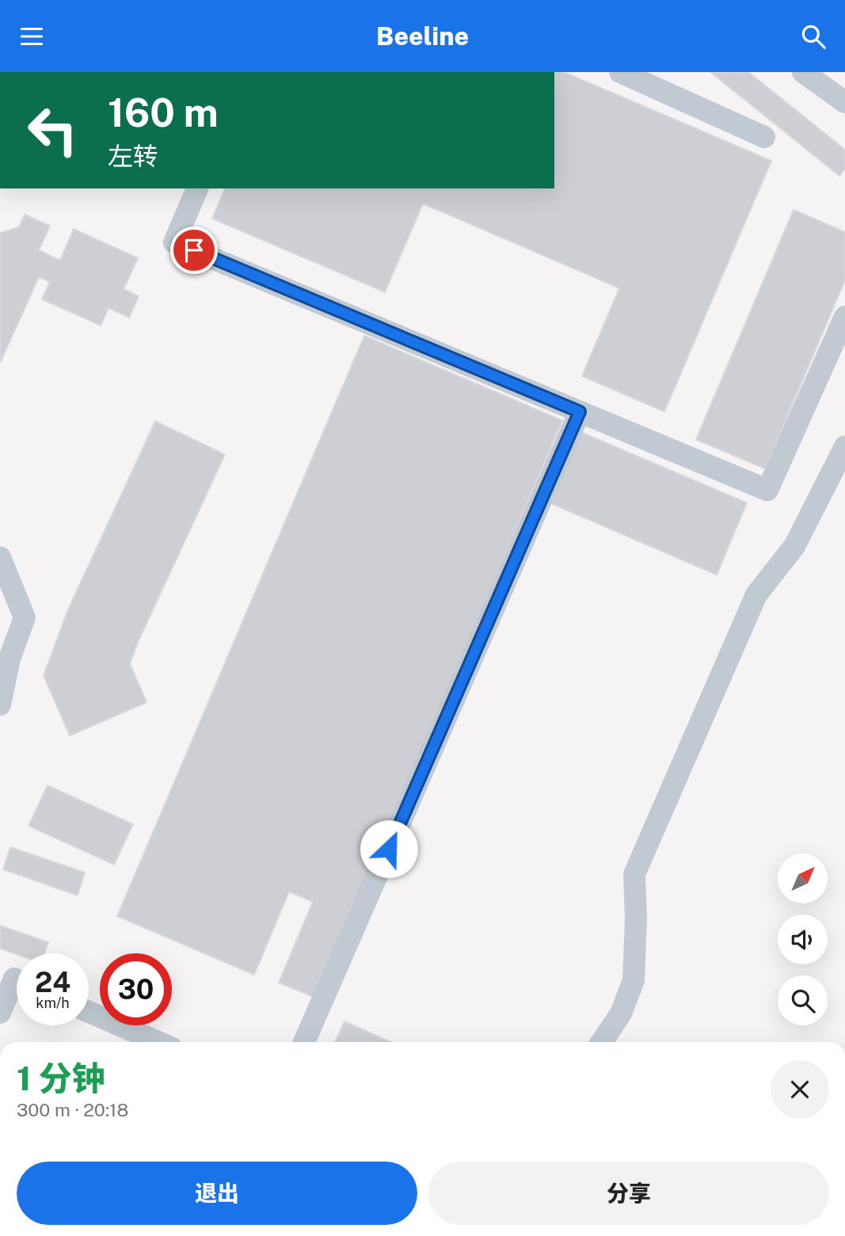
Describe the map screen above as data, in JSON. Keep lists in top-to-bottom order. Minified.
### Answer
{"north":"top right","page":{"header":"Beeline","turn":["160 m","左转"],"speed":"24 km/h","limit":"30","heading":["1 分钟","300 m · 20:18"],"buttons":["退出","分享"]}}
